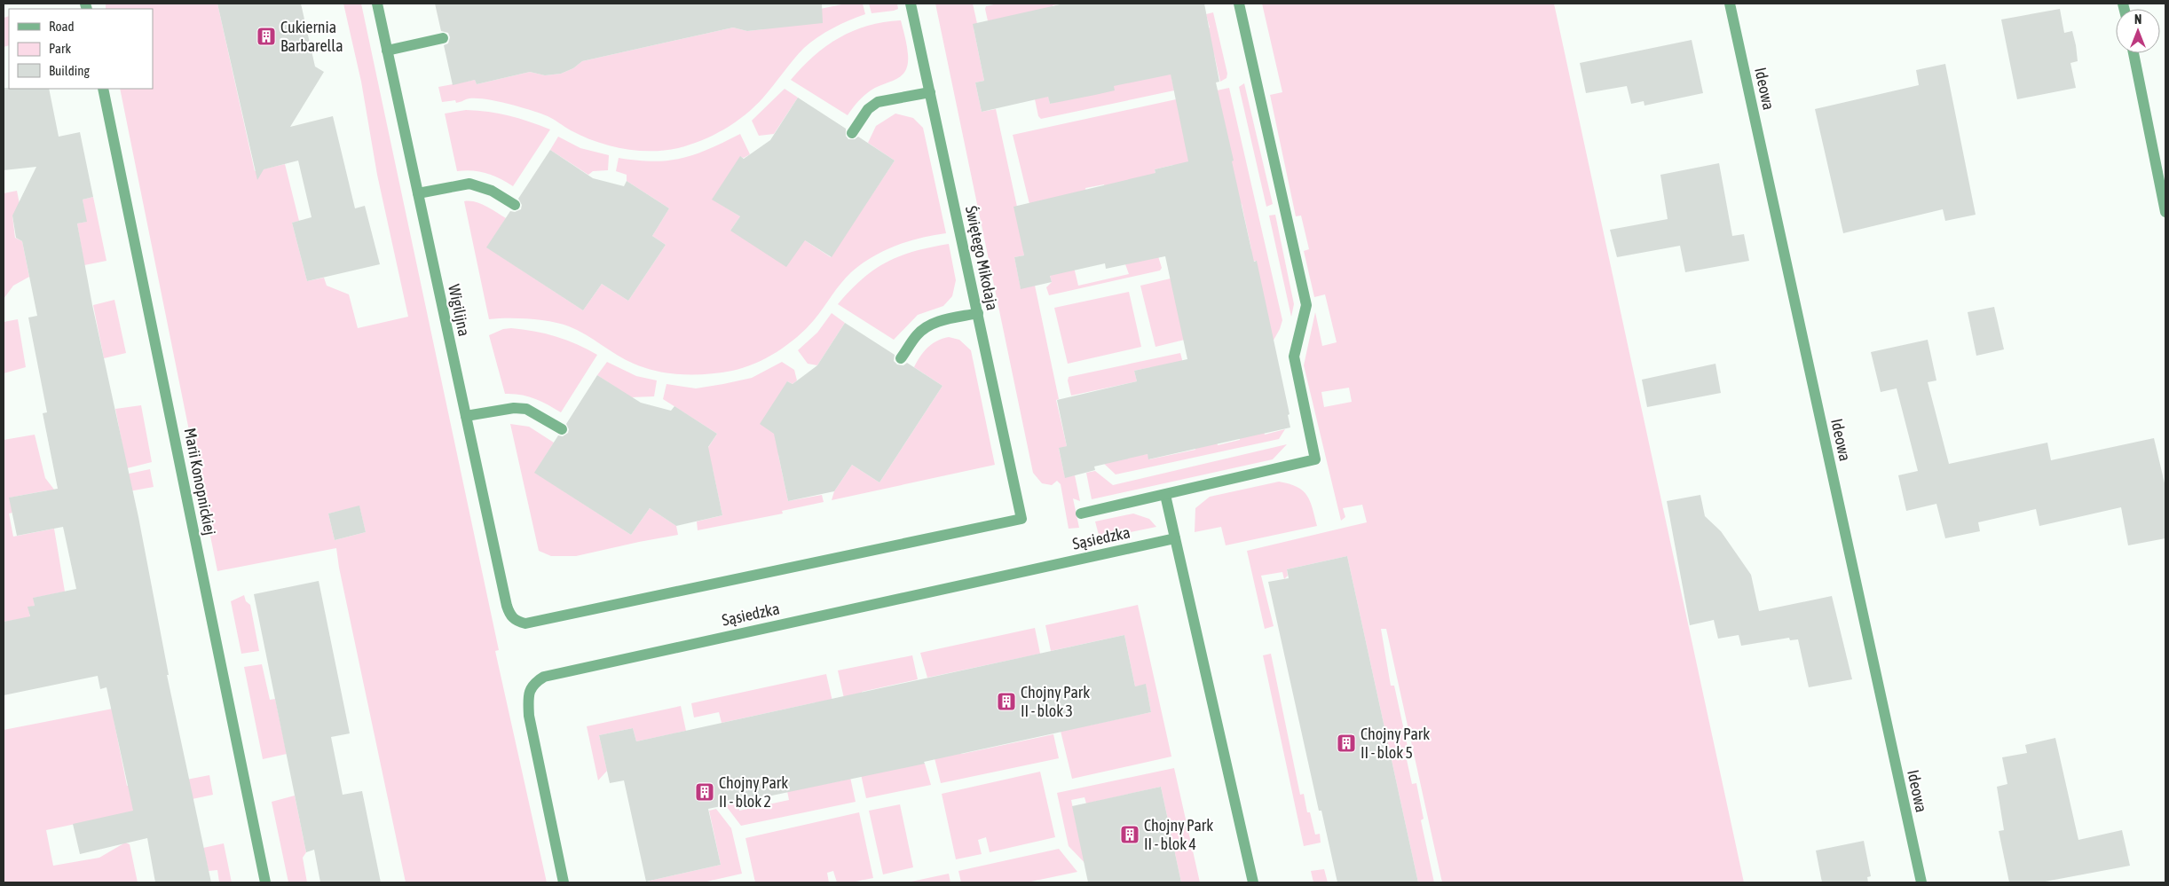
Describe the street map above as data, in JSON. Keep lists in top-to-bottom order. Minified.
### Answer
{"streets":{"street":["Ideowa","Świętego Mikołaja","Wigilijna","Marii Konopnickiej","Sąsiedzka"]},"crossings":[["Świętego Mikołaja","Wigilijna"]],"places":{"building":["Cukiernia Barbarella","Chojny Park II - blok 3","Chojny Park II - blok 5","Chojny Park II - blok 2","Chojny Park II - blok 4"]},"legend":["Road","Park","Building"],"north":"top"}
